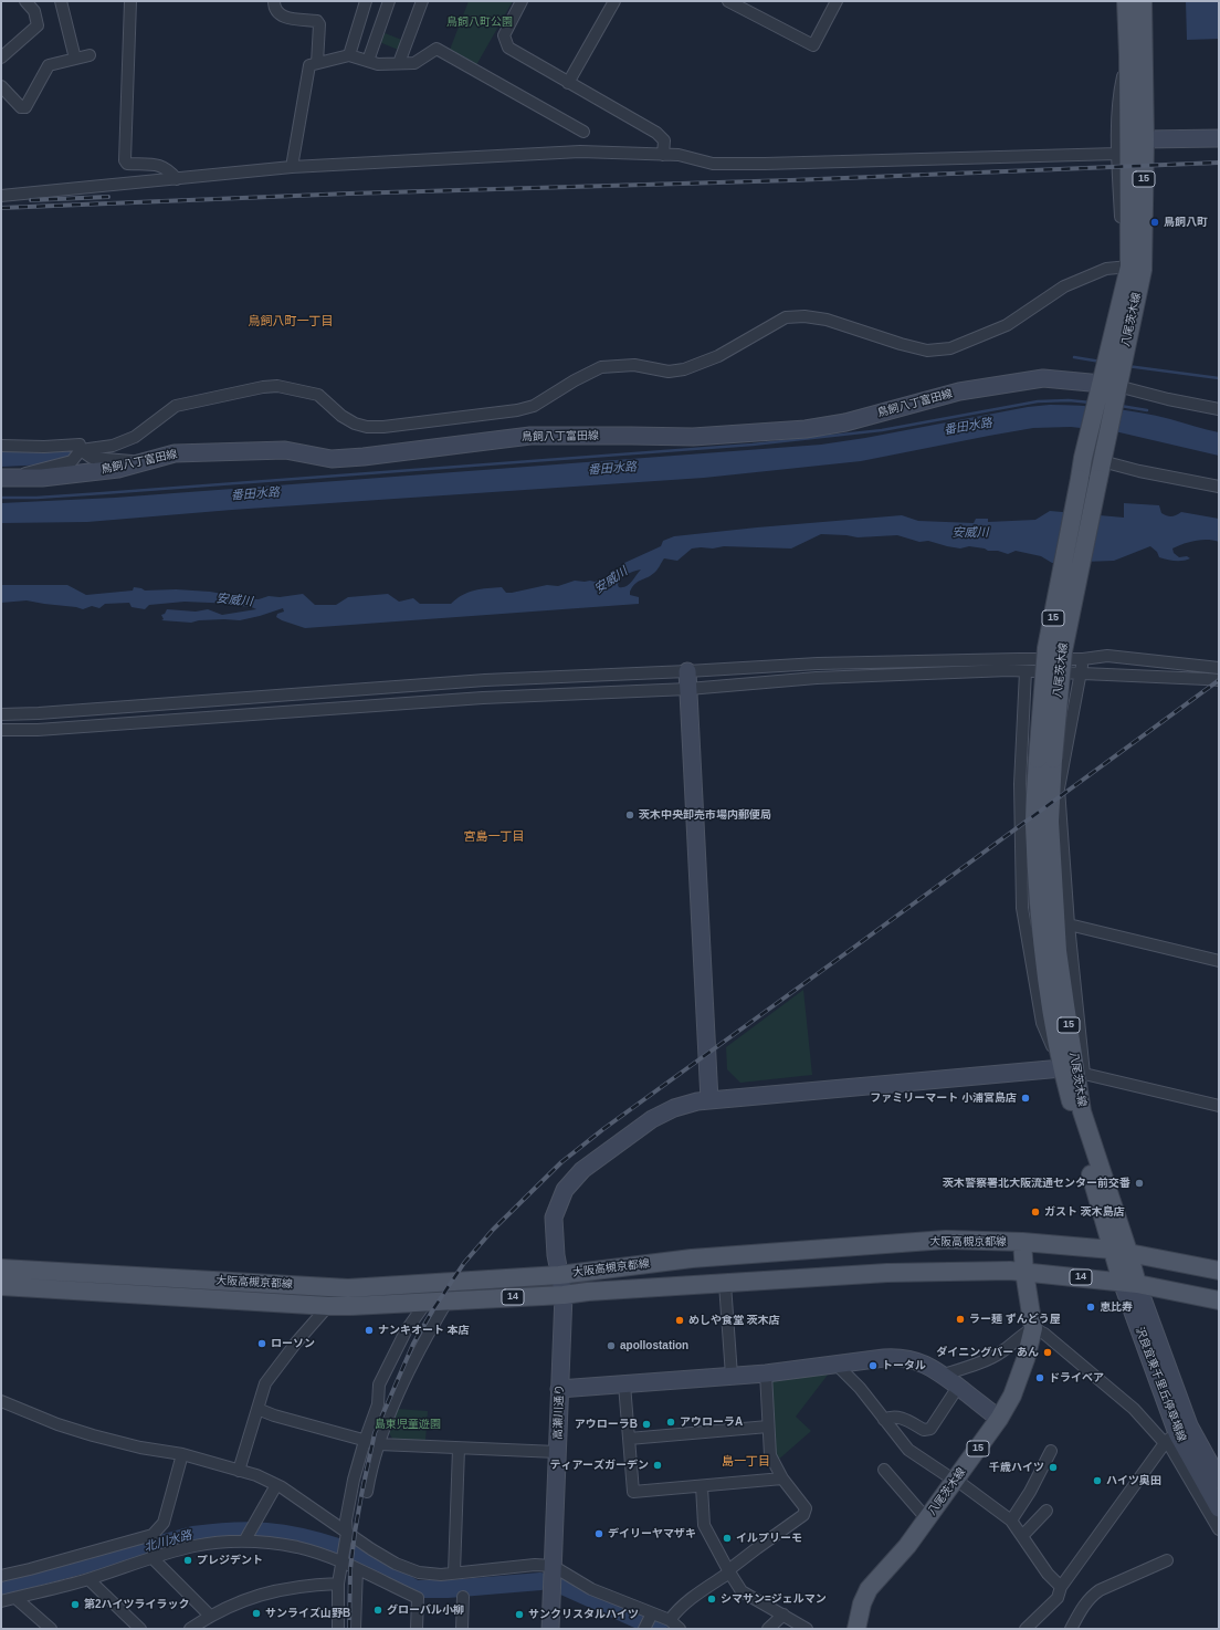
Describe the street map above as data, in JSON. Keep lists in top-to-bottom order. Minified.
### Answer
{"streets":{"main road":["15","八尾茨木線","大阪高槻京都線","14"],"street":["鳥飼八丁富田線","沢良宜東千里丘停車場線","高瀬川通り"]},"crossings":[["八尾茨木線","鳥飼八丁富田線"],["八尾茨木線","大阪高槻京都線"],["八尾茨木線","沢良宜東千里丘停車場線"],["八尾茨木線","高瀬川通り"],["大阪高槻京都線","沢良宜東千里丘停車場線"],["大阪高槻京都線","高瀬川通り"]],"districts":["鳥飼八町一丁目","宮島一丁目","島一丁目"],"water":["番田水路","安威川","北川水路"],"parks":["鳥飼八町公園","島東児童遊園"],"places":["鳥飼八町","茨木中央卸売市場内郵便局","ファミリーマート 小浦宮島店","茨木警察署北大阪流通センター前交番","ガスト 茨木島店","恵比寿","ラー麺 ずんどう屋","めしや食堂 茨木店","ナンキオート 本店","ローソン","apollostation","ダイニングバー あん","トータル","ドライベア","アウローラA","アウローラB","ティアーズガーデン","千歳ハイツ","ハイツ奥田","デイリーヤマザキ","イルプリーモ","プレジデント","シマサン=ジェルマン","第2ハイツライラック","グローバル小柳","サンライズ山野B","サンクリスタルハイツ"]}
